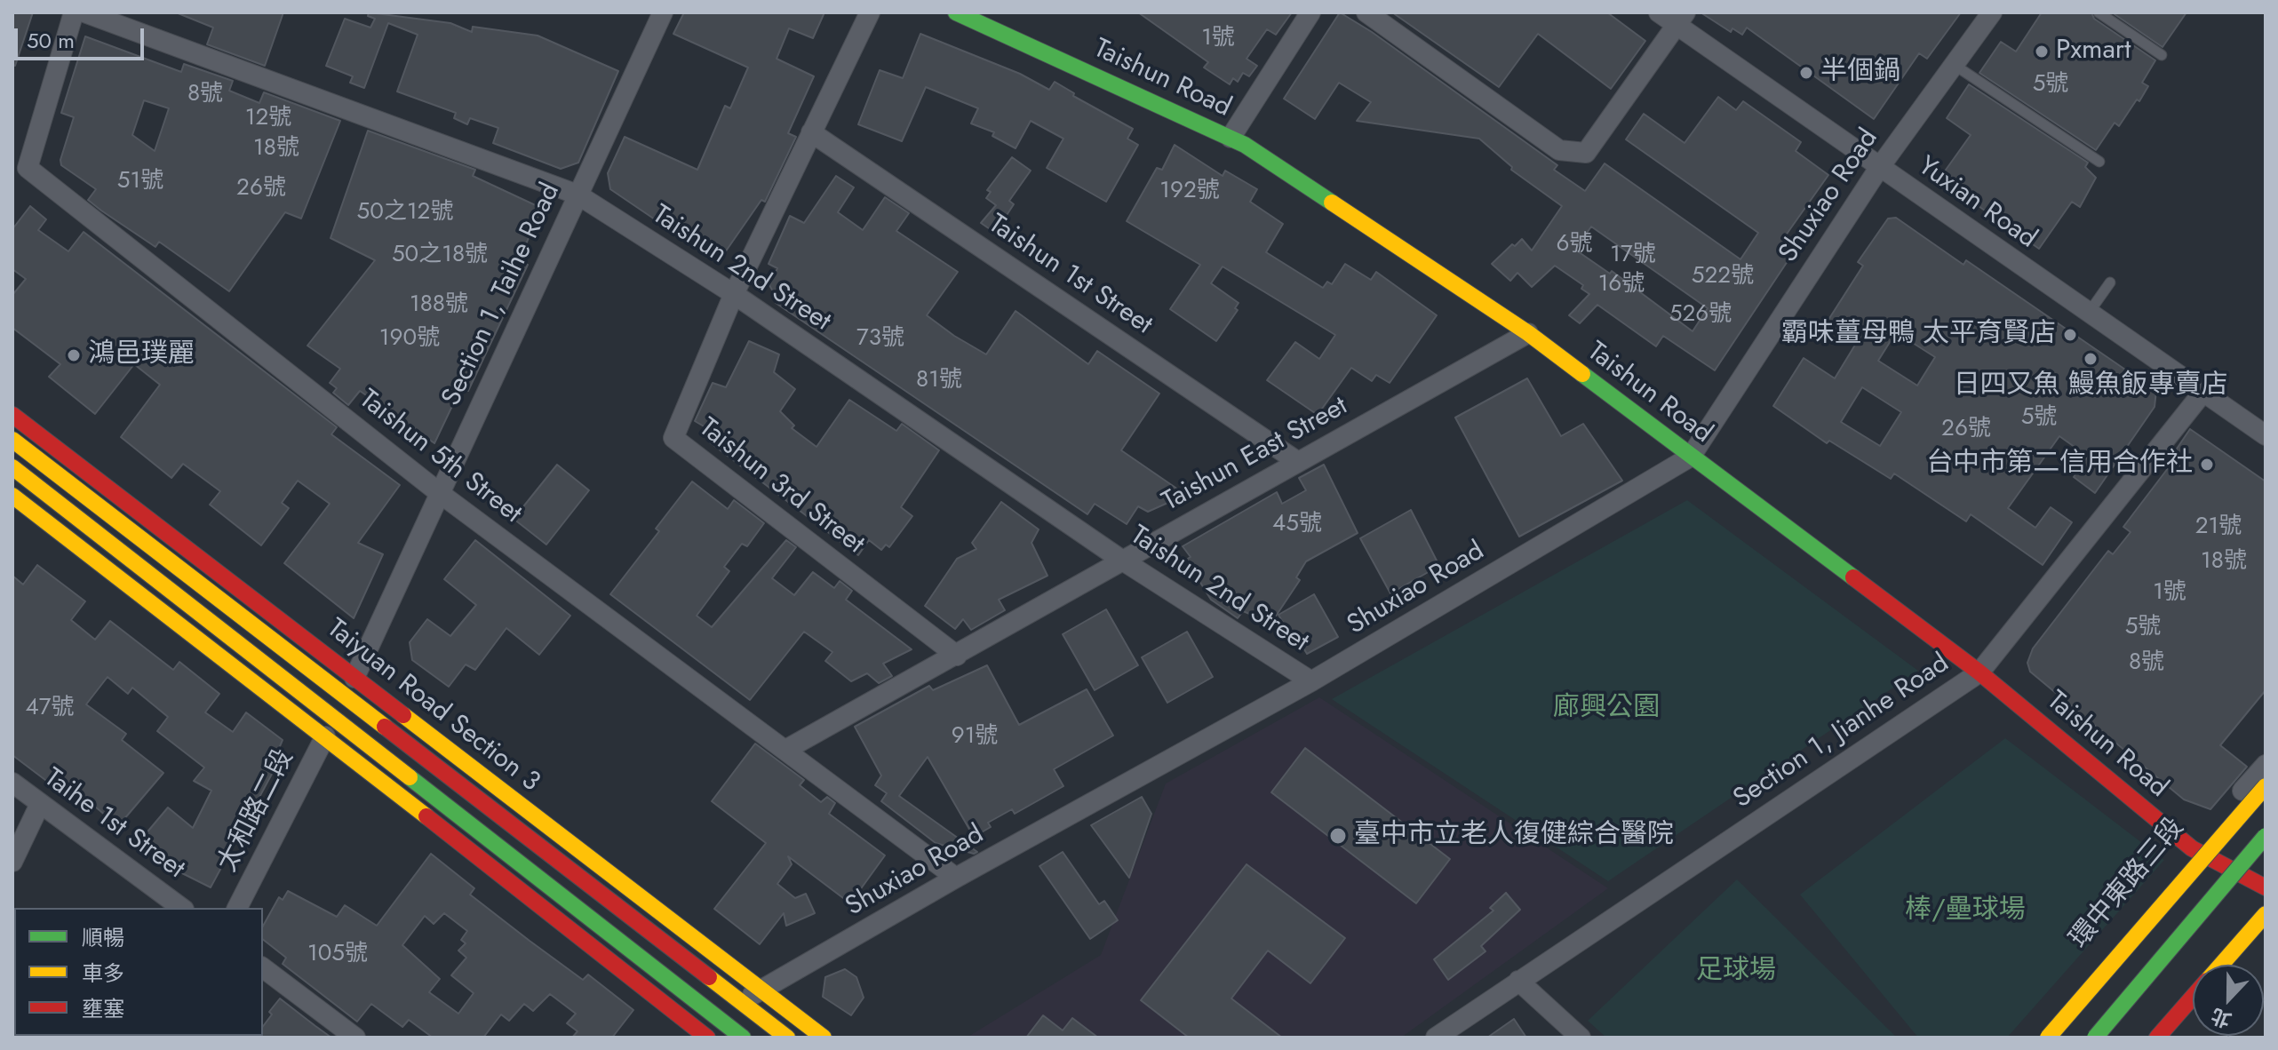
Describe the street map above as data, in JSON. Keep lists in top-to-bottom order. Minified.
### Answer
{"streets":{"main road":["Taishun Road","Taiyuan Road Section 3"],"street":["Shuxiao Road","Yuxian Road","Taishun 2nd Street","Taishun 1st Street","Section 1, Taihe Road","Taishun East Street","Taishun 5th Street","Taishun 3rd Street","Section 1, Jianhe Road","太和路二段","Taihe 1st Street","環中東路三段"]},"crossings":[["Taishun Road","Shuxiao Road"],["Taishun Road","Taishun East Street"],["Taishun Road","Section 1, Jianhe Road"],["Taishun Road","環中東路三段"],["Shuxiao Road","Yuxian Road"],["Shuxiao Road","Taishun 2nd Street"],["Shuxiao Road","Taishun 5th Street"],["Shuxiao Road","Taiyuan Road Section 3"],["Yuxian Road","Section 1, Jianhe Road"],["Taishun 2nd Street","Section 1, Taihe Road"],["Taishun 2nd Street","Taishun East Street"],["Taishun 2nd Street","Taishun 3rd Street"],["Taishun 1st Street","Taishun East Street"],["Taishun 1st Street","Taishun 3rd Street"],["Section 1, Taihe Road","Taishun 5th Street"],["Section 1, Taihe Road","Taiyuan Road Section 3"],["Taishun East Street","Taishun 5th Street"],["Taishun East Street","Taishun 3rd Street"]],"parks":["廊興公園","棒/壘球場","足球場"],"places":["Pxmart","半個鍋","霸味薑母鴨 太平育賢店","鴻邑璞麗","日四又魚 鰻魚飯專賣店","台中市第二信用合作社","臺中市立老人復健綜合醫院"],"house_numbers":["1號","5號","8號","12號","18號","51號","26號","192號","50之12號","6號","50之18號","17號","522號","16號","188號","526號","190號","73號","81號","5號","26號","45號","21號","18號","1號","5號","8號","47號","91號","105號"],"legend":["順暢","車多","壅塞"],"scale_bar":"50 m","north":"bottom"}
